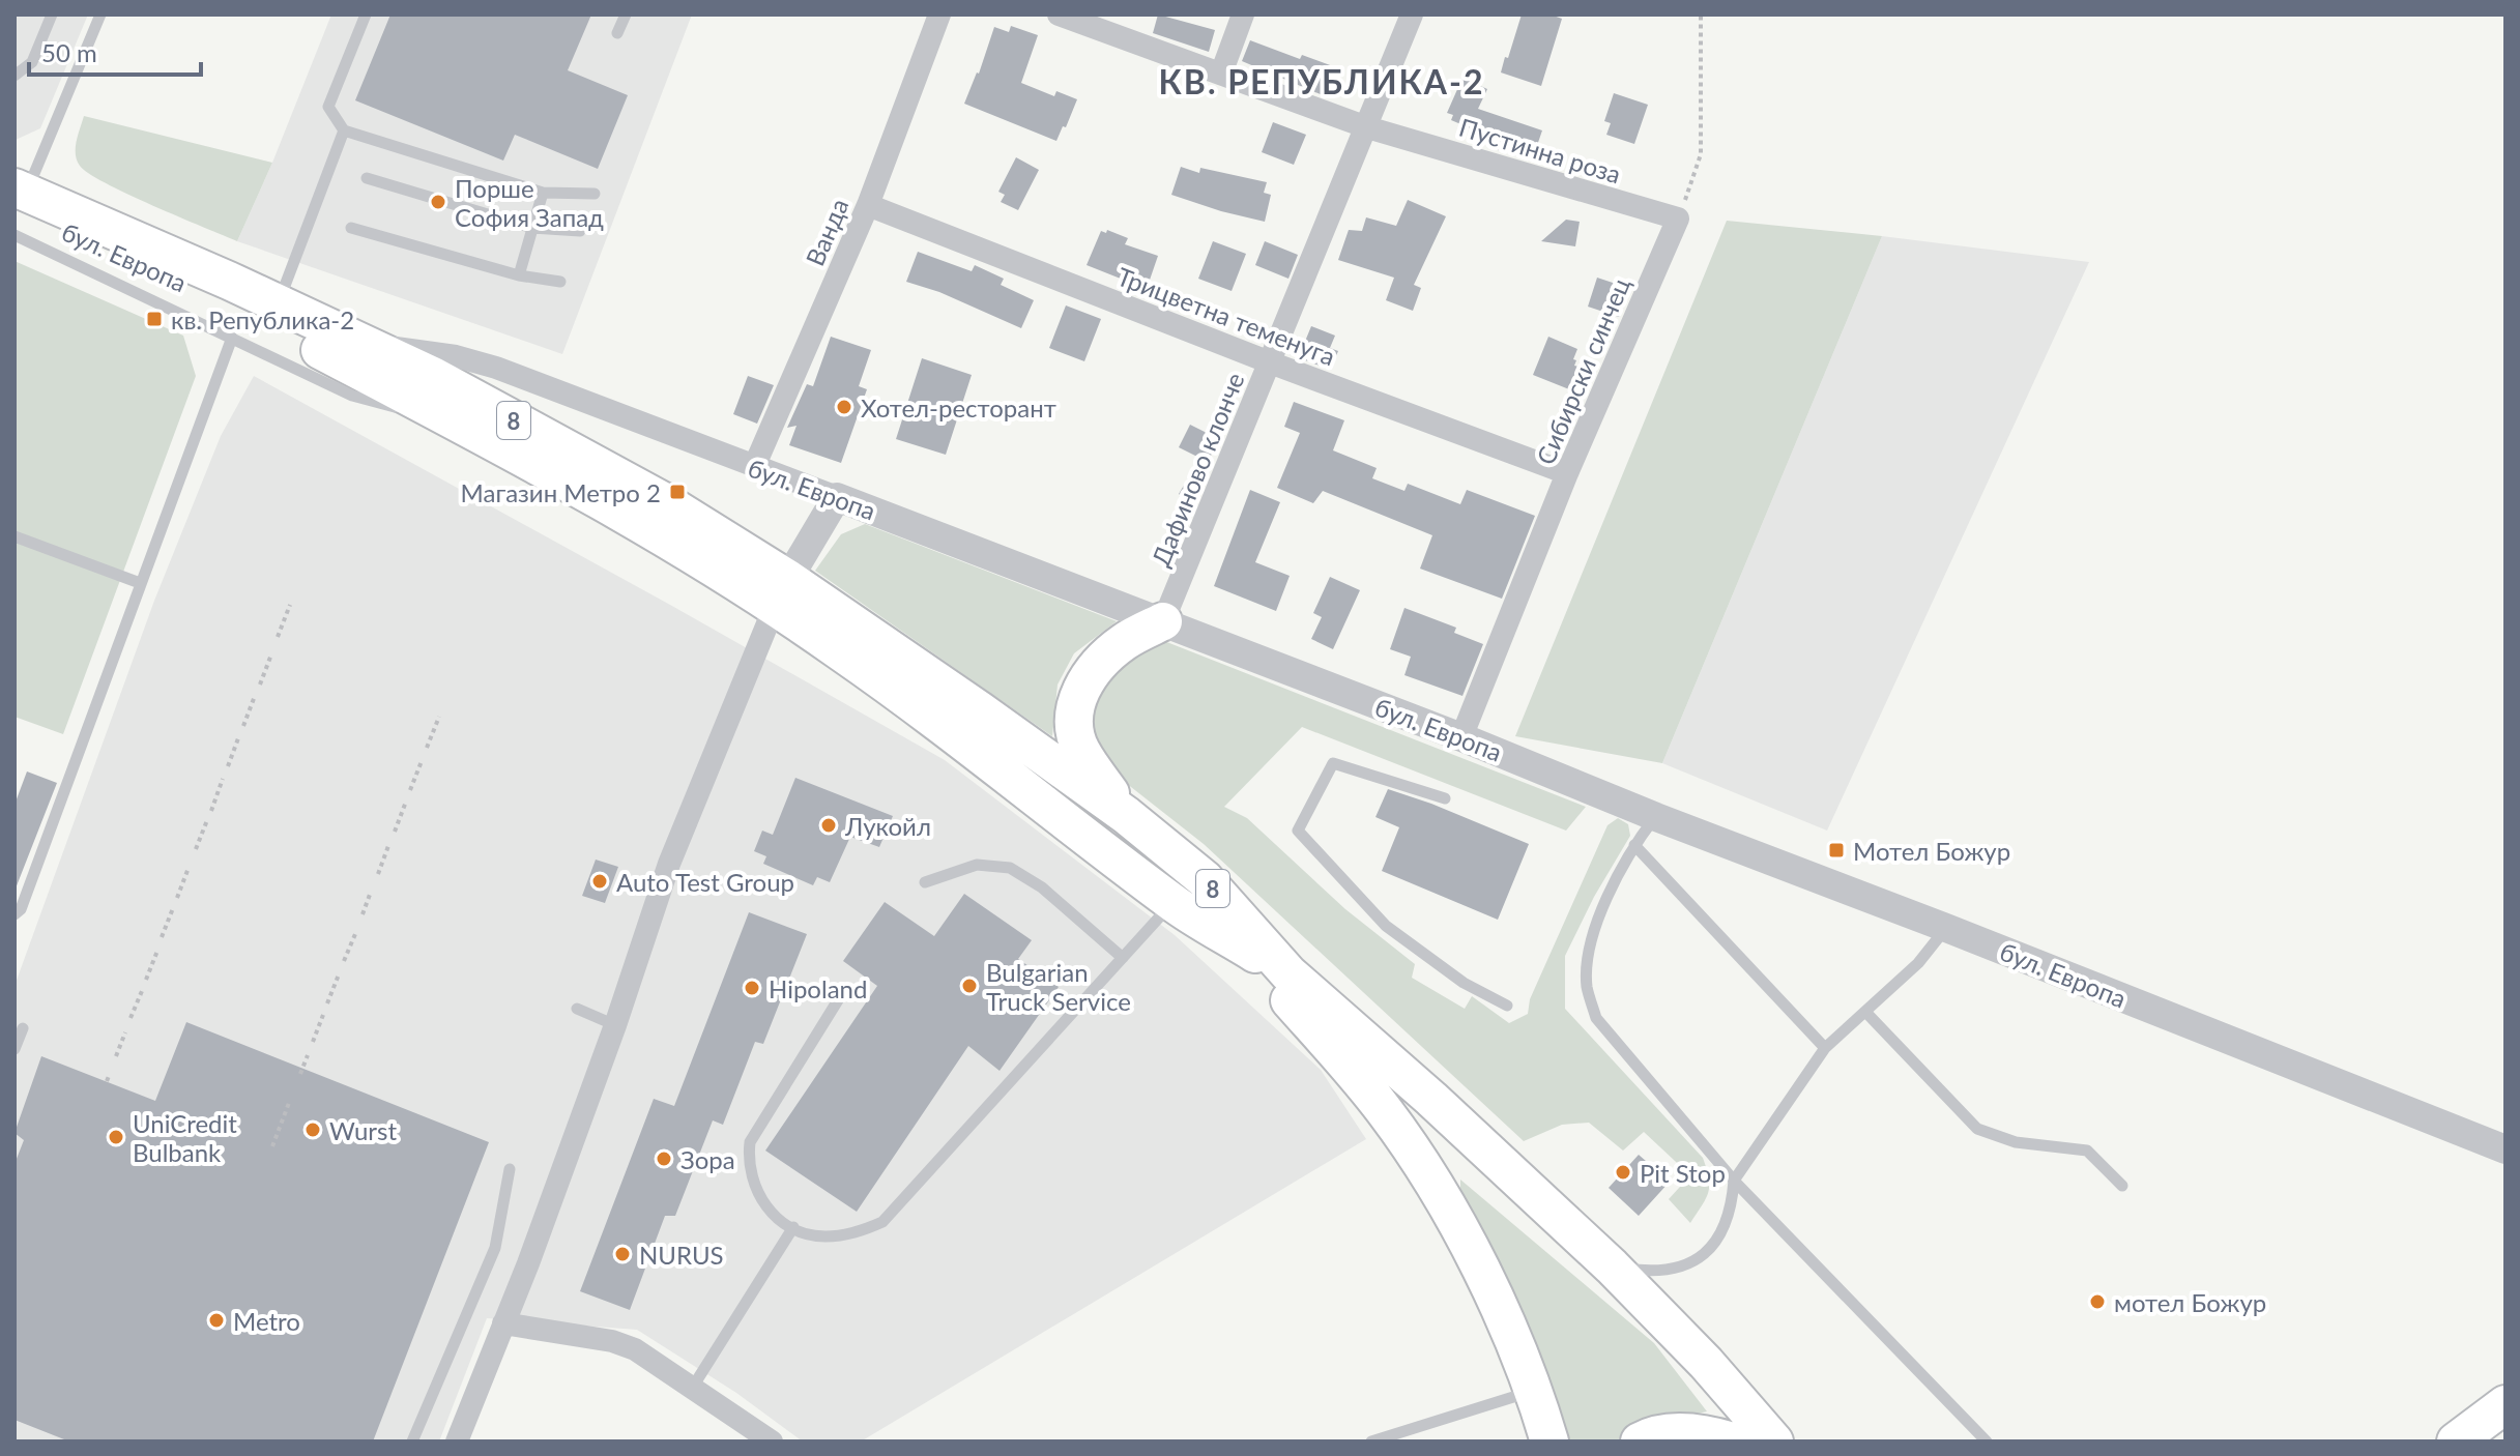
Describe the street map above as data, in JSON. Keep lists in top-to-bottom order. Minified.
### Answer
{"streets":{"main road":["бул. Европа","8"],"street":["Пустинна роза","Ванда","Трицветна теменуга","Сибирски синчец","Дафиново клонче"]},"crossings":[["Пустинна роза","Сибирски синчец"],["Пустинна роза","Дафиново клонче"],["Ванда","бул. Европа"],["Ванда","Трицветна теменуга"],["бул. Европа","Сибирски синчец"],["бул. Европа","8"],["бул. Европа","Дафиново клонче"],["Трицветна теменуга","Сибирски синчец"],["Трицветна теменуга","Дафиново клонче"]],"districts":["КВ. РЕПУБЛИКА-2"],"places":{"other":["Порше София Запад","Хотел-ресторант","Лукойл","Auto Test Group","Bulgarian Truck Service","Hipoland","Wurst","UniCredit Bulbank","Зора","Pit Stop","NURUS","мотел Божур","Metro"],"transit":["кв. Република-2","Магазин Метро 2","Мотел Божур"]},"scale_bar":"50 m"}
